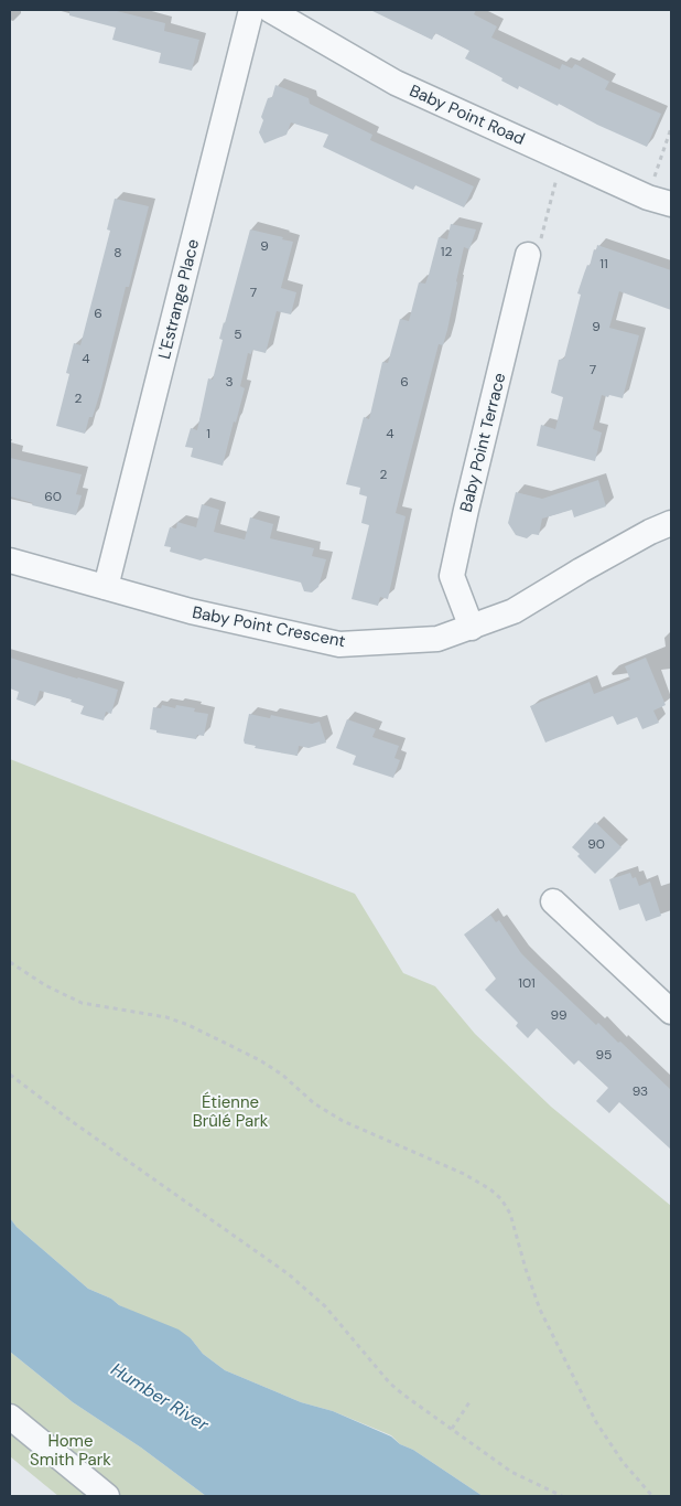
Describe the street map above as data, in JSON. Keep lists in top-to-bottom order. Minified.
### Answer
{"streets":{"street":["Baby Point Road","L'Estrange Place","Baby Point Terrace","Baby Point Crescent"]},"crossings":[["L'Estrange Place","Baby Point Crescent"],["Baby Point Terrace","Baby Point Crescent"]],"water":["Humber River"],"parks":["Étienne Brûlé Park","Home Smith Park"],"house_numbers":["9","12","8","11","7","6","9","5","4","7","3","6","2","1","4","2","60","90","101","99","95","93"]}
